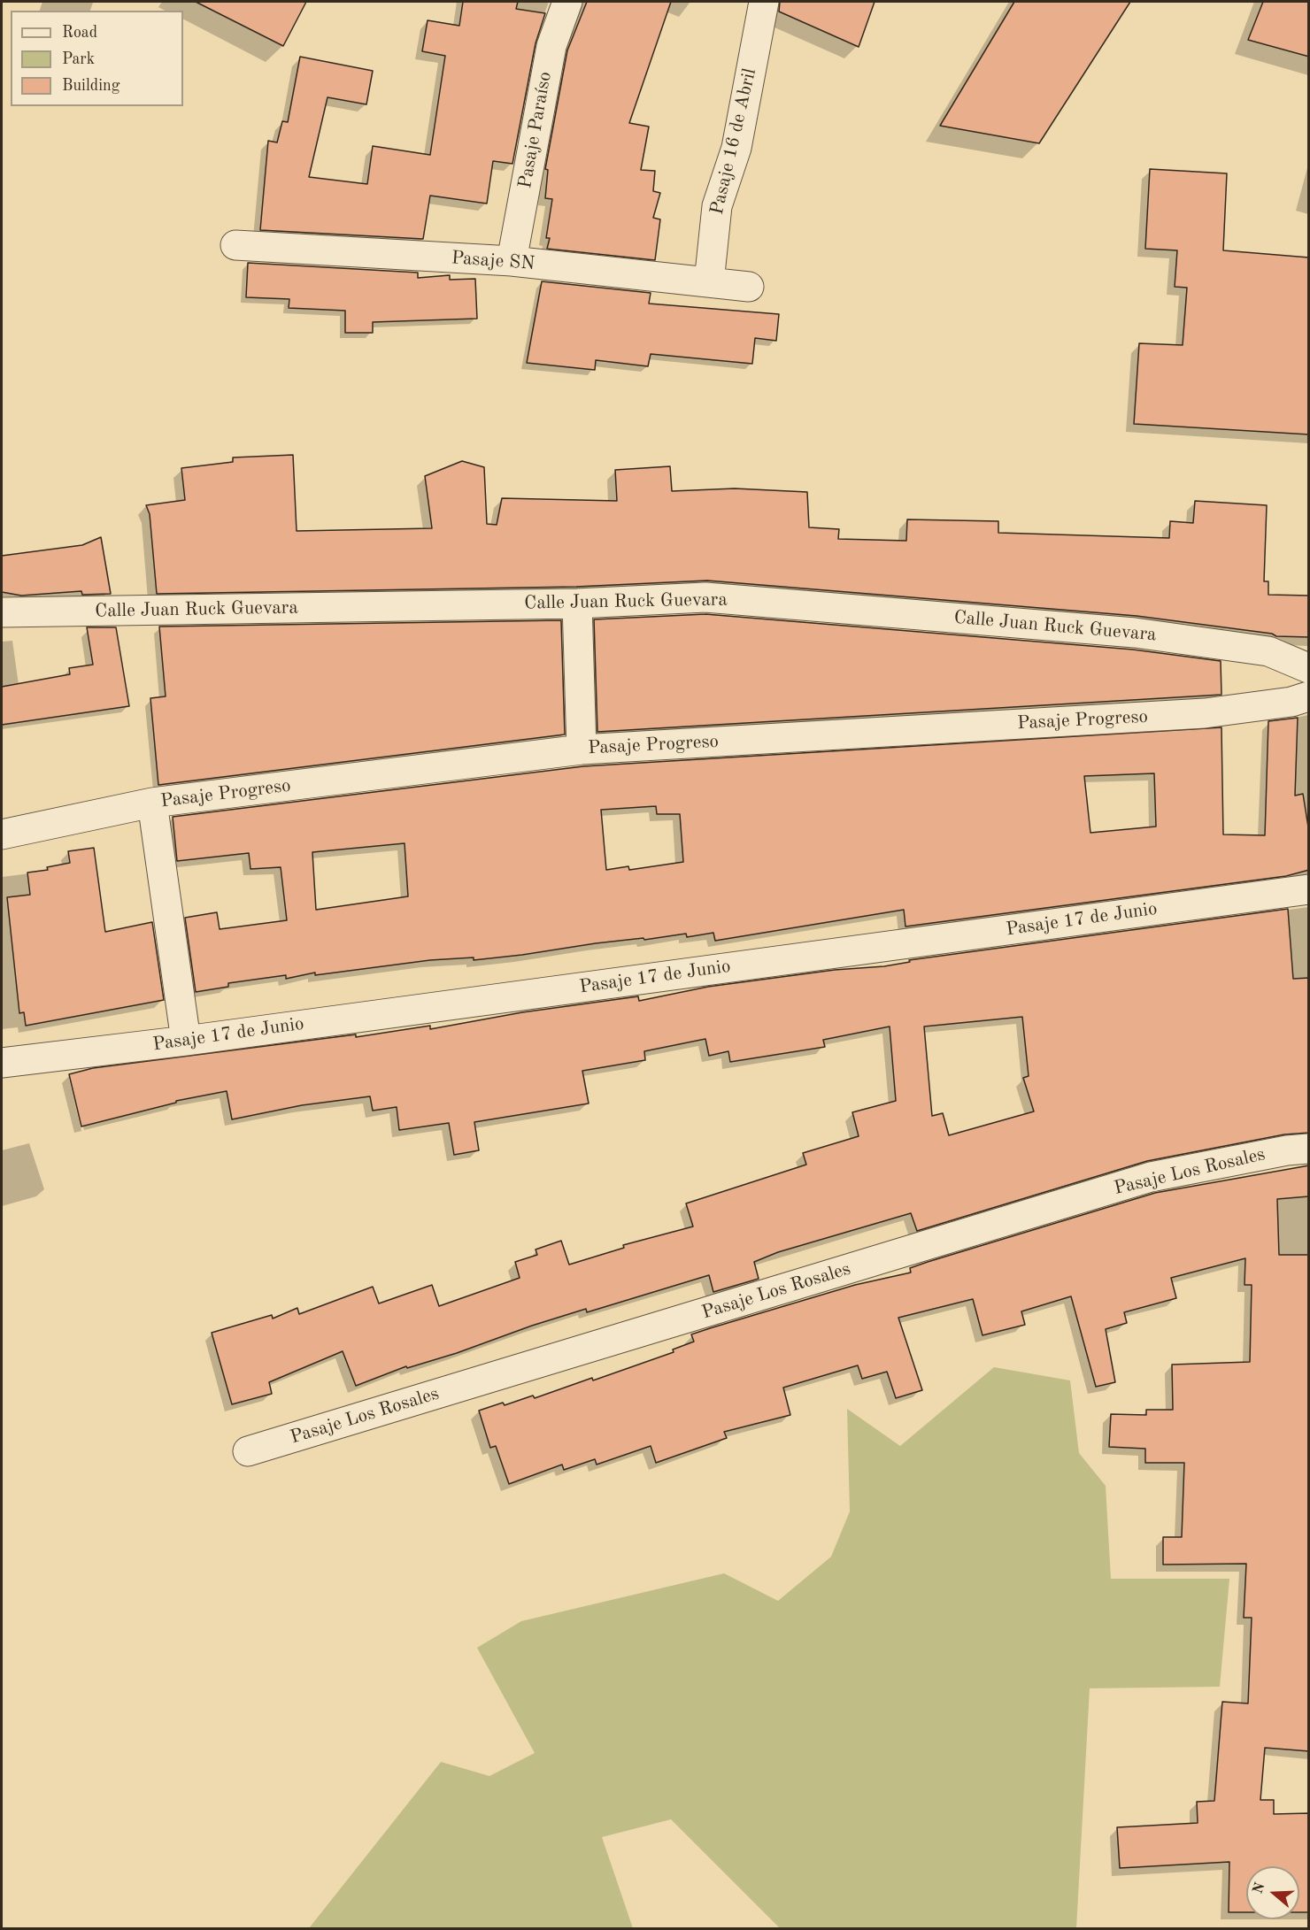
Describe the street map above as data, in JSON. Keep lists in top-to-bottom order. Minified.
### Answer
{"streets":{"street":["Pasaje Paraíso","Pasaje 16 de Abril","Pasaje SN","Calle Juan Ruck Guevara","Pasaje Progreso","Pasaje 17 de Junio","Pasaje Los Rosales"]},"crossings":[["Pasaje Paraíso","Pasaje SN"],["Pasaje 16 de Abril","Pasaje SN"]],"legend":["Road","Park","Building"],"north":"left"}
